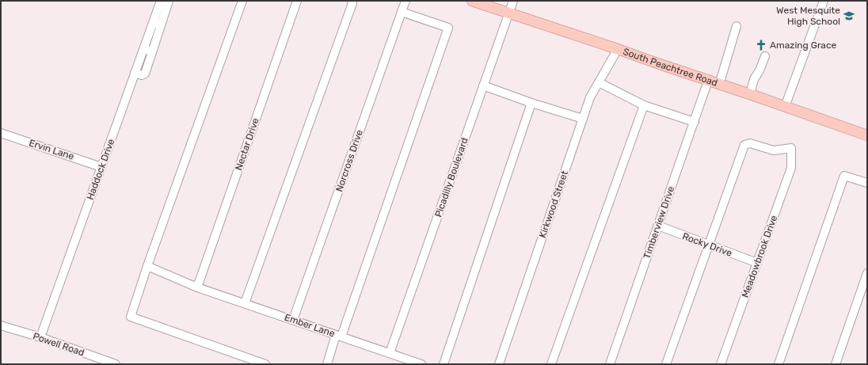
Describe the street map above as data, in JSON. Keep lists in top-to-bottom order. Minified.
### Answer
{"streets":{"main road":["South Peachtree Road"],"street":["Nectar Drive","Ervin Lane","Norcross Drive","Haddock Drive","Picadilly Boulevard","Kirkwood Street","Timberview Drive","Rocky Drive","Meadowbrook Drive","Ember Lane","Powell Road"]},"crossings":[["South Peachtree Road","Picadilly Boulevard"],["South Peachtree Road","Kirkwood Street"],["South Peachtree Road","Timberview Drive"],["Nectar Drive","Ember Lane"],["Ervin Lane","Haddock Drive"],["Norcross Drive","Ember Lane"],["Haddock Drive","Powell Road"],["Picadilly Boulevard","Ember Lane"],["Timberview Drive","Rocky Drive"],["Rocky Drive","Meadowbrook Drive"]],"places":{"school or university":["West Mesquite High School"],"church":["Amazing Grace"]}}
